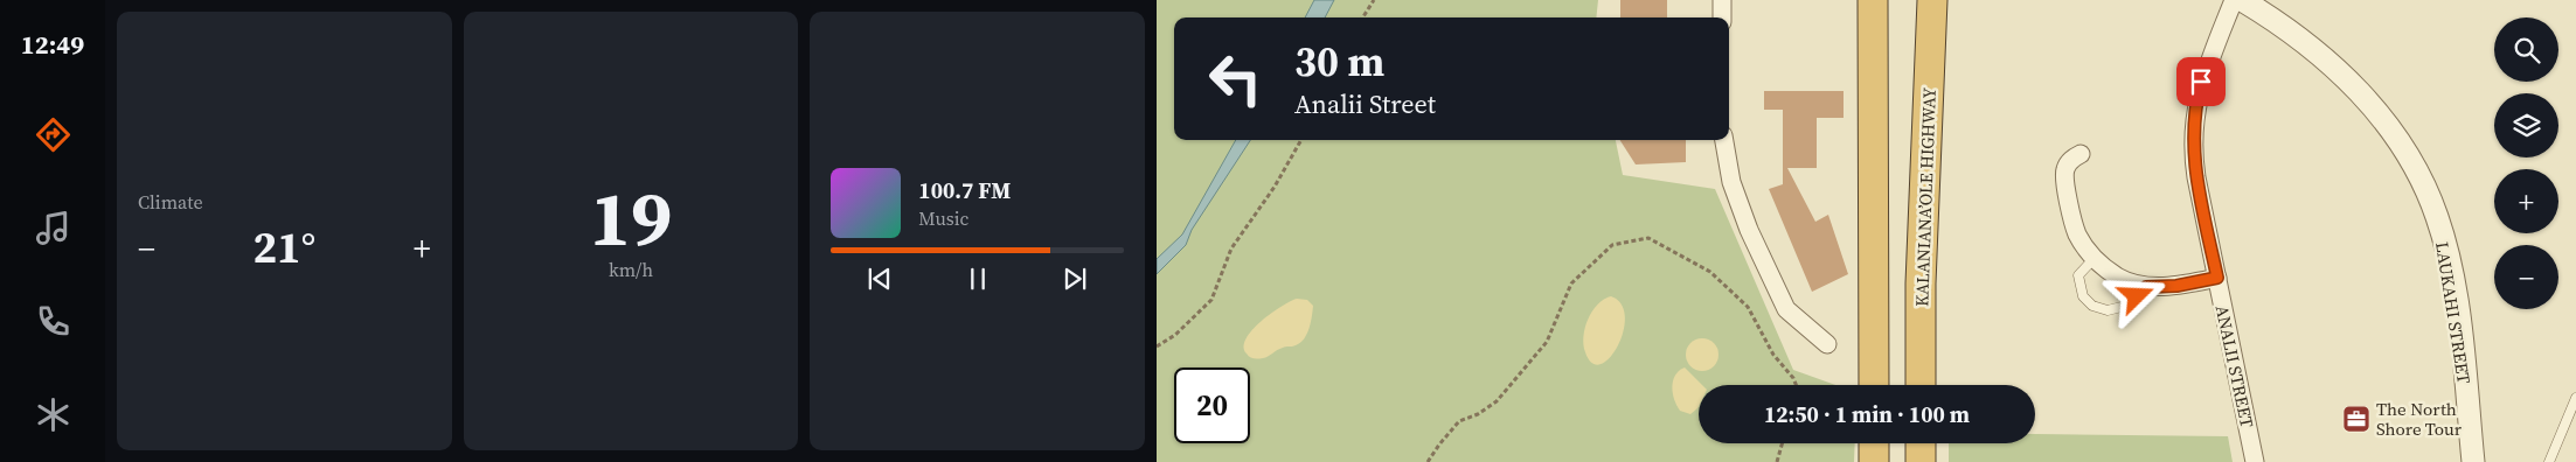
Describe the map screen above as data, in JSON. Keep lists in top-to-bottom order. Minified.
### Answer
{"streets":{"highway":["KALANIANA’OLE HIGHWAY"],"street":["LAUKAHI STREET","ANALII STREET"]},"places":{"office":["The North Shore Tour"]},"page":{"tabs":"12:49","tile":["Climate",["19","km/h"]],"map_buttons":["+","−"],"turn":["30 m","Analii Street"],"song":["100.7 FM","Music"],"heat":["−","21°","+"],"limit":"20","trip":"12:50 · 1 min · 100 m"}}
